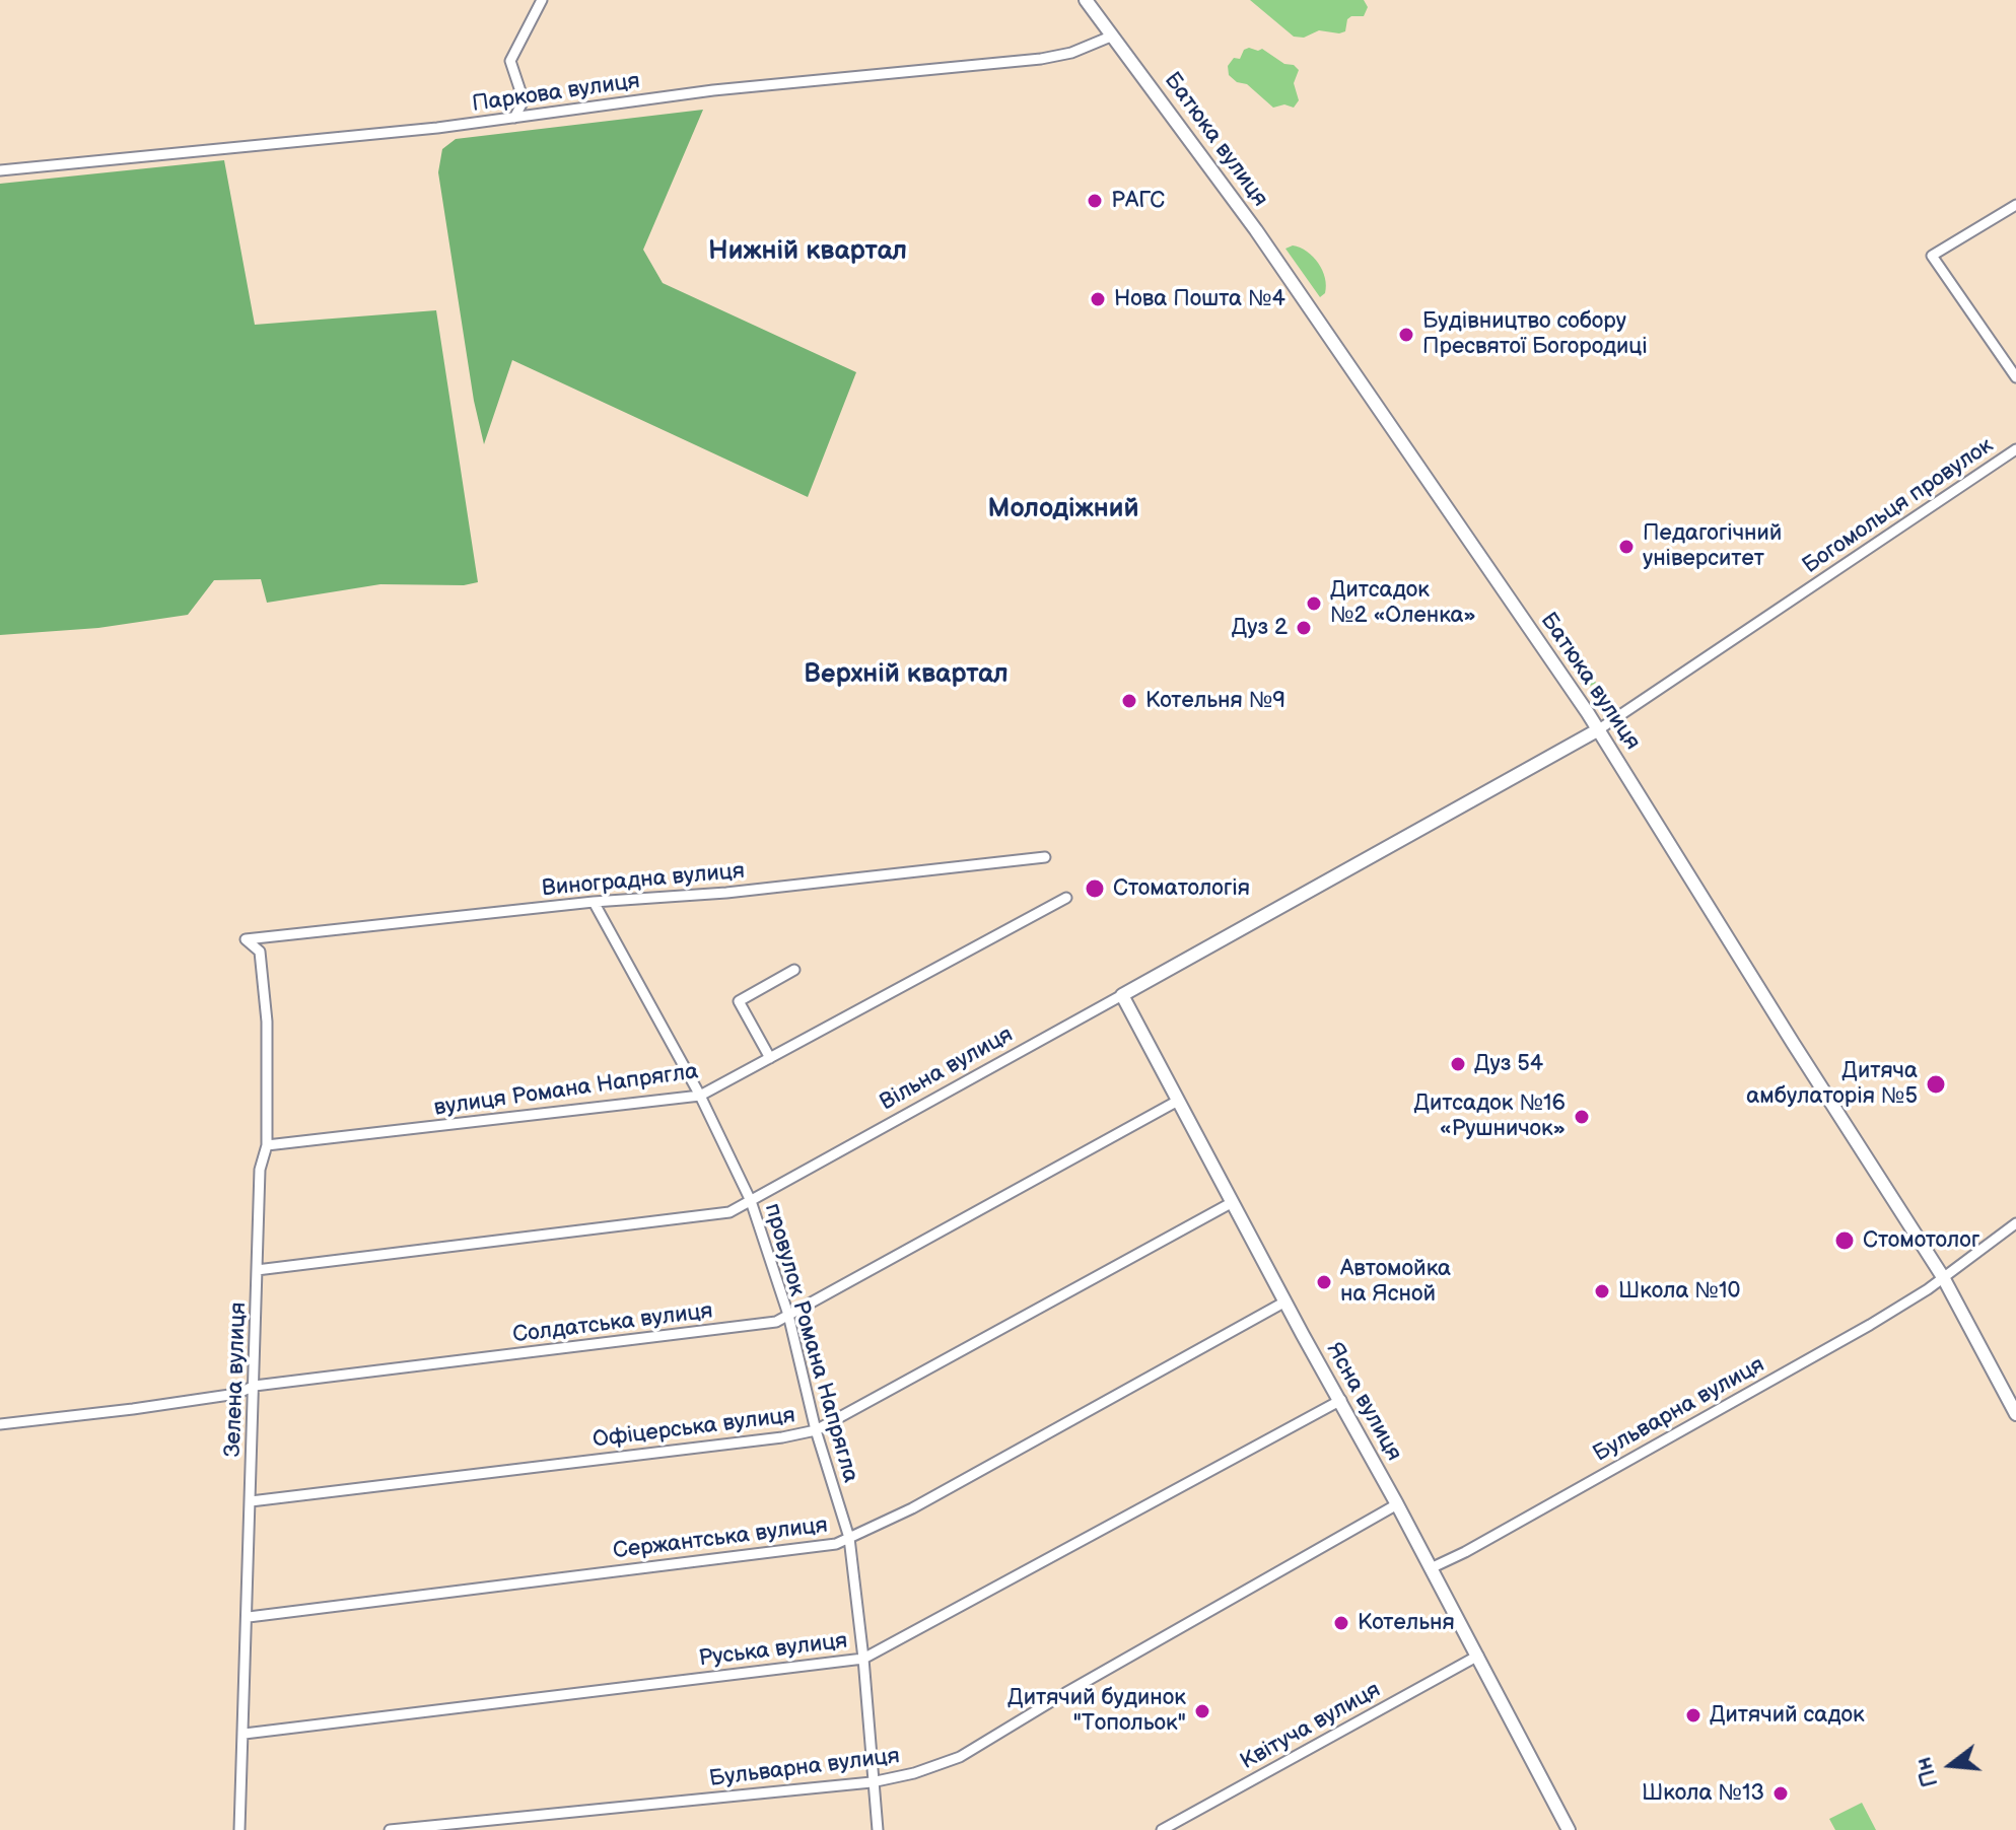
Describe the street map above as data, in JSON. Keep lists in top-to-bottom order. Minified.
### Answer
{"streets":{"street":["Паркова вулиця","Батюка вулиця","Богомольця провулок","Виноградна вулиця","Вільна вулиця","вулиця Романа Напрягла","Солдатська вулиця","провулок Романа Напрягла","Зелена вулиця","Ясна вулиця","Бульварна вулиця","Офіцерська вулиця","Сержантська вулиця","Руська вулиця","Квітуча вулиця"]},"crossings":[["Паркова вулиця","Батюка вулиця"],["Батюка вулиця","Богомольця провулок"],["Батюка вулиця","Вільна вулиця"],["Батюка вулиця","Бульварна вулиця"],["Богомольця провулок","Вільна вулиця"],["Виноградна вулиця","провулок Романа Напрягла"],["Виноградна вулиця","Зелена вулиця"],["Вільна вулиця","провулок Романа Напрягла"],["Вільна вулиця","Зелена вулиця"],["Вільна вулиця","Ясна вулиця"],["вулиця Романа Напрягла","провулок Романа Напрягла"],["вулиця Романа Напрягла","Зелена вулиця"],["Солдатська вулиця","провулок Романа Напрягла"],["Солдатська вулиця","Зелена вулиця"],["Солдатська вулиця","Ясна вулиця"],["провулок Романа Напрягла","Бульварна вулиця"],["провулок Романа Напрягла","Офіцерська вулиця"],["провулок Романа Напрягла","Сержантська вулиця"],["провулок Романа Напрягла","Руська вулиця"],["Зелена вулиця","Офіцерська вулиця"],["Зелена вулиця","Сержантська вулиця"],["Зелена вулиця","Руська вулиця"],["Ясна вулиця","Бульварна вулиця"],["Ясна вулиця","Офіцерська вулиця"],["Ясна вулиця","Сержантська вулиця"],["Ясна вулиця","Руська вулиця"],["Ясна вулиця","Квітуча вулиця"]],"districts":["Нижній квартал","Молодіжний","Верхній квартал"],"places":["РАГС","Нова Пошта №4","Будівництво собору Пресвятої Богородиці","Педагогічний університет","Дитсадок №2 «Оленка»","Дуз 2","Котельня №9","Стоматологія","Дуз 54","Дитяча амбулаторія №5","Дитсадок №16 «Рушничок»","Стомотолог","Автомойка на Ясной","Школа №10","Котельня","Дитячий будинок \"Топольок\"","Дитячий садок","Школа №13"],"north":"left"}
